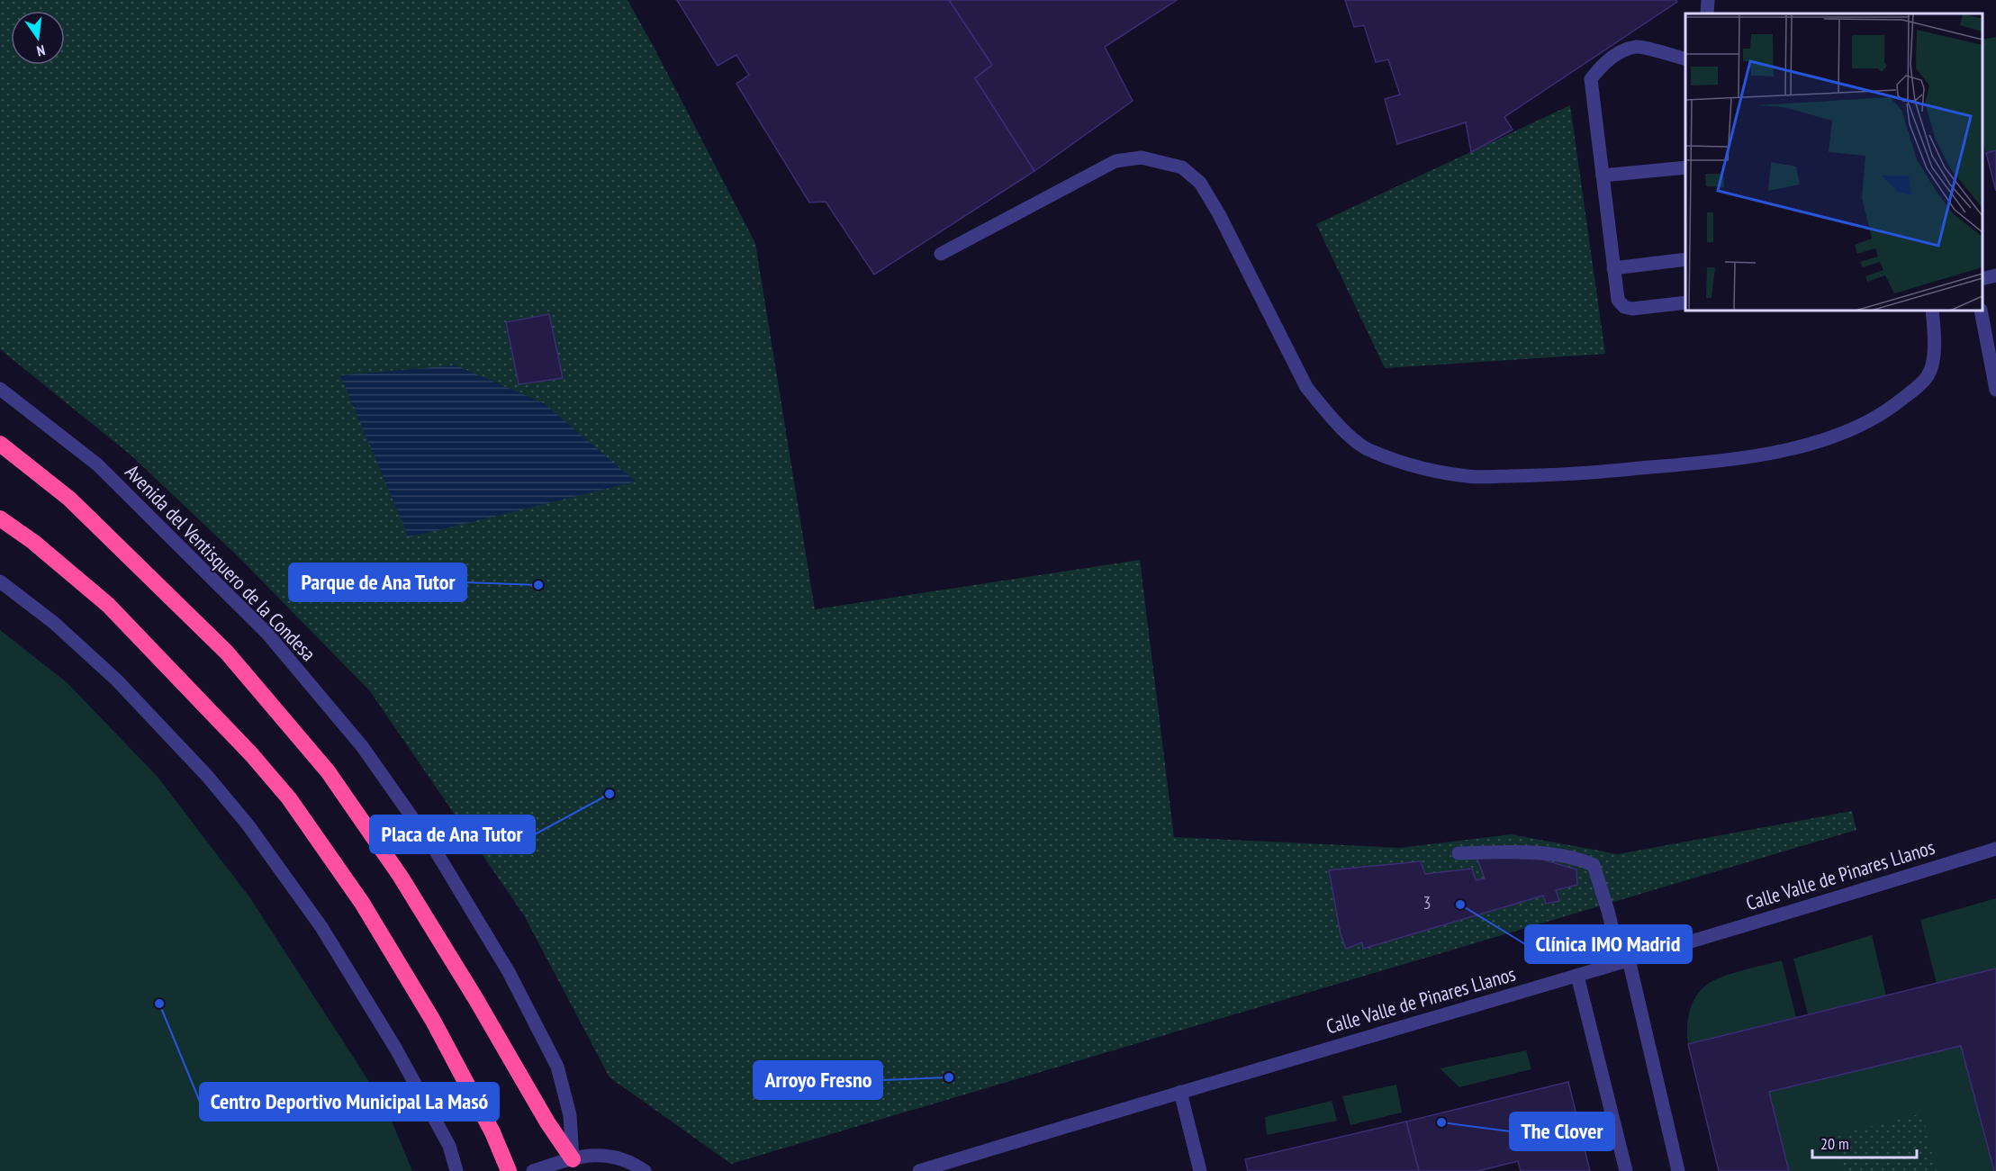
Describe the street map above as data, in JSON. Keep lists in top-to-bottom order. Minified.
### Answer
{"streets":{"street":["Avenida del Ventisquero de la Condesa","Calle Valle de Pinares Llanos"]},"places":["Parque de Ana Tutor","Placa de Ana Tutor","Clínica IMO Madrid","Centro Deportivo Municipal La Masó","Arroyo Fresno","The Clover"],"house_numbers":["3"],"scale_bar":"20 m","north":"bottom"}
